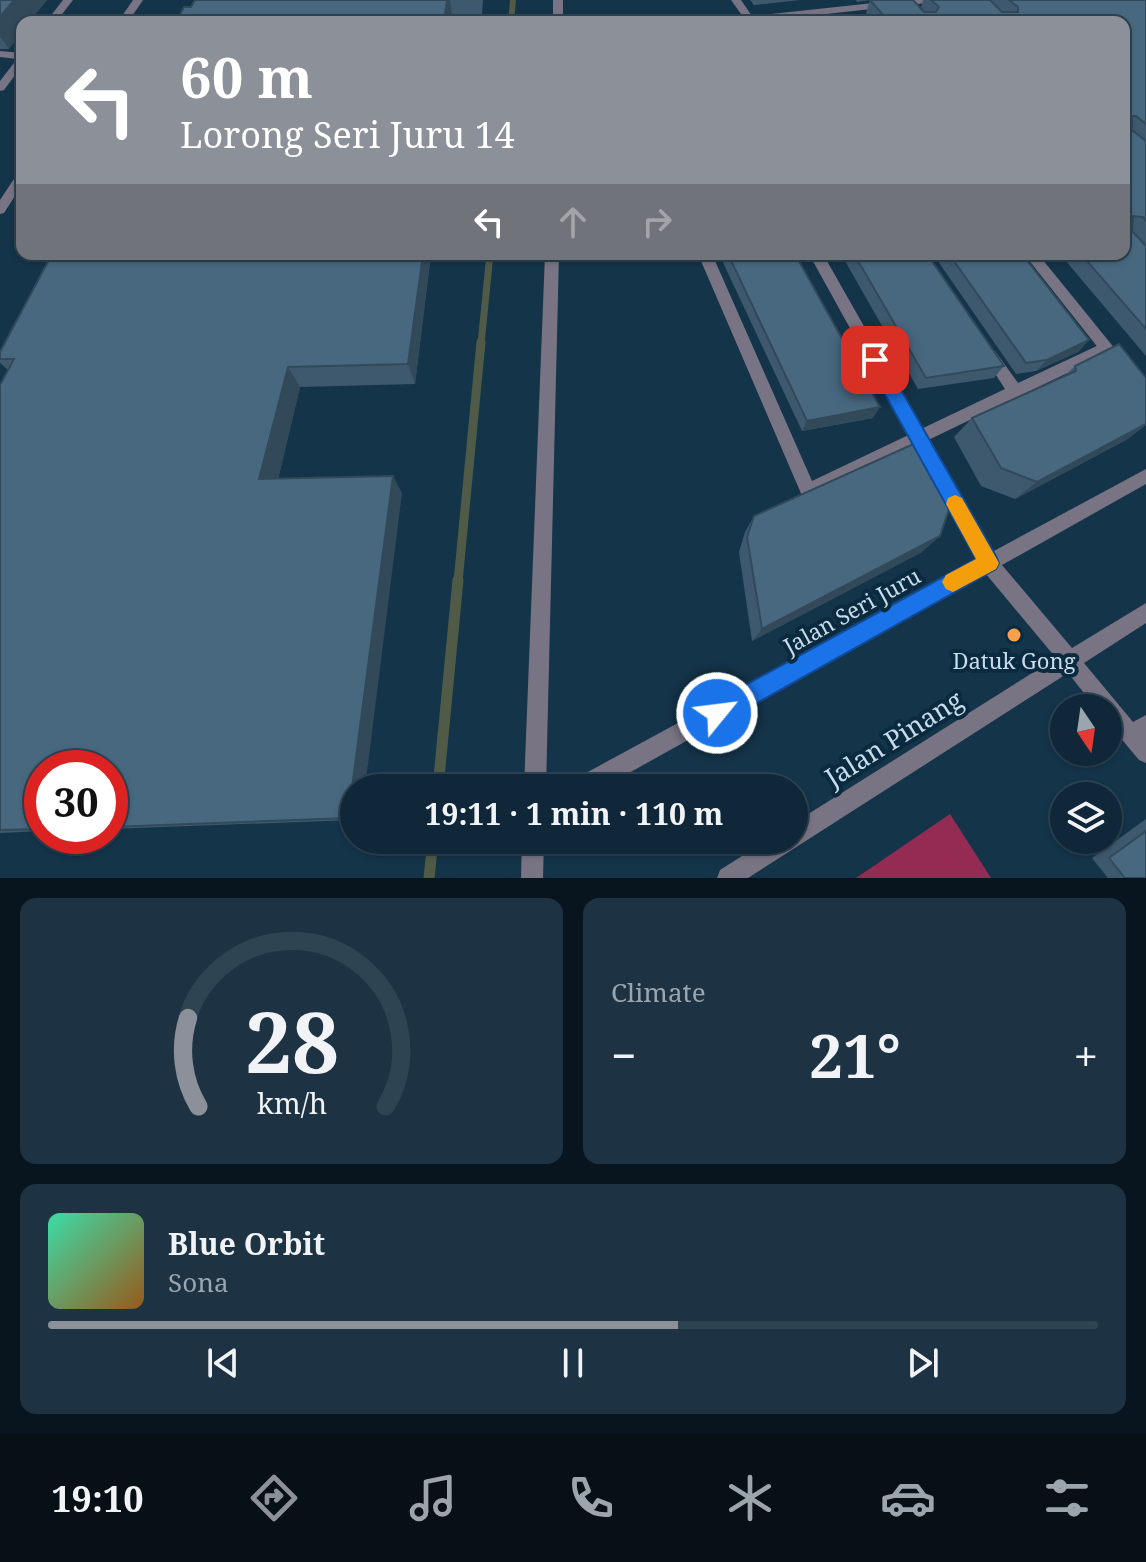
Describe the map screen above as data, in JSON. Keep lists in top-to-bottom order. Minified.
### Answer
{"streets":{"street":["Jalan Seri Juru","Jalan Pinang"]},"places":["Datuk Gong"],"north":"bottom","page":{"turn":["60 m","Lorong Seri Juru 14"],"limit":"30","trip":"19:11 · 1 min · 110 m","tile":"Climate","heat":["−","21°","+"],"song":["Blue Orbit","Sona"],"tabs":"19:10","gauge":["28","km/h"]}}
